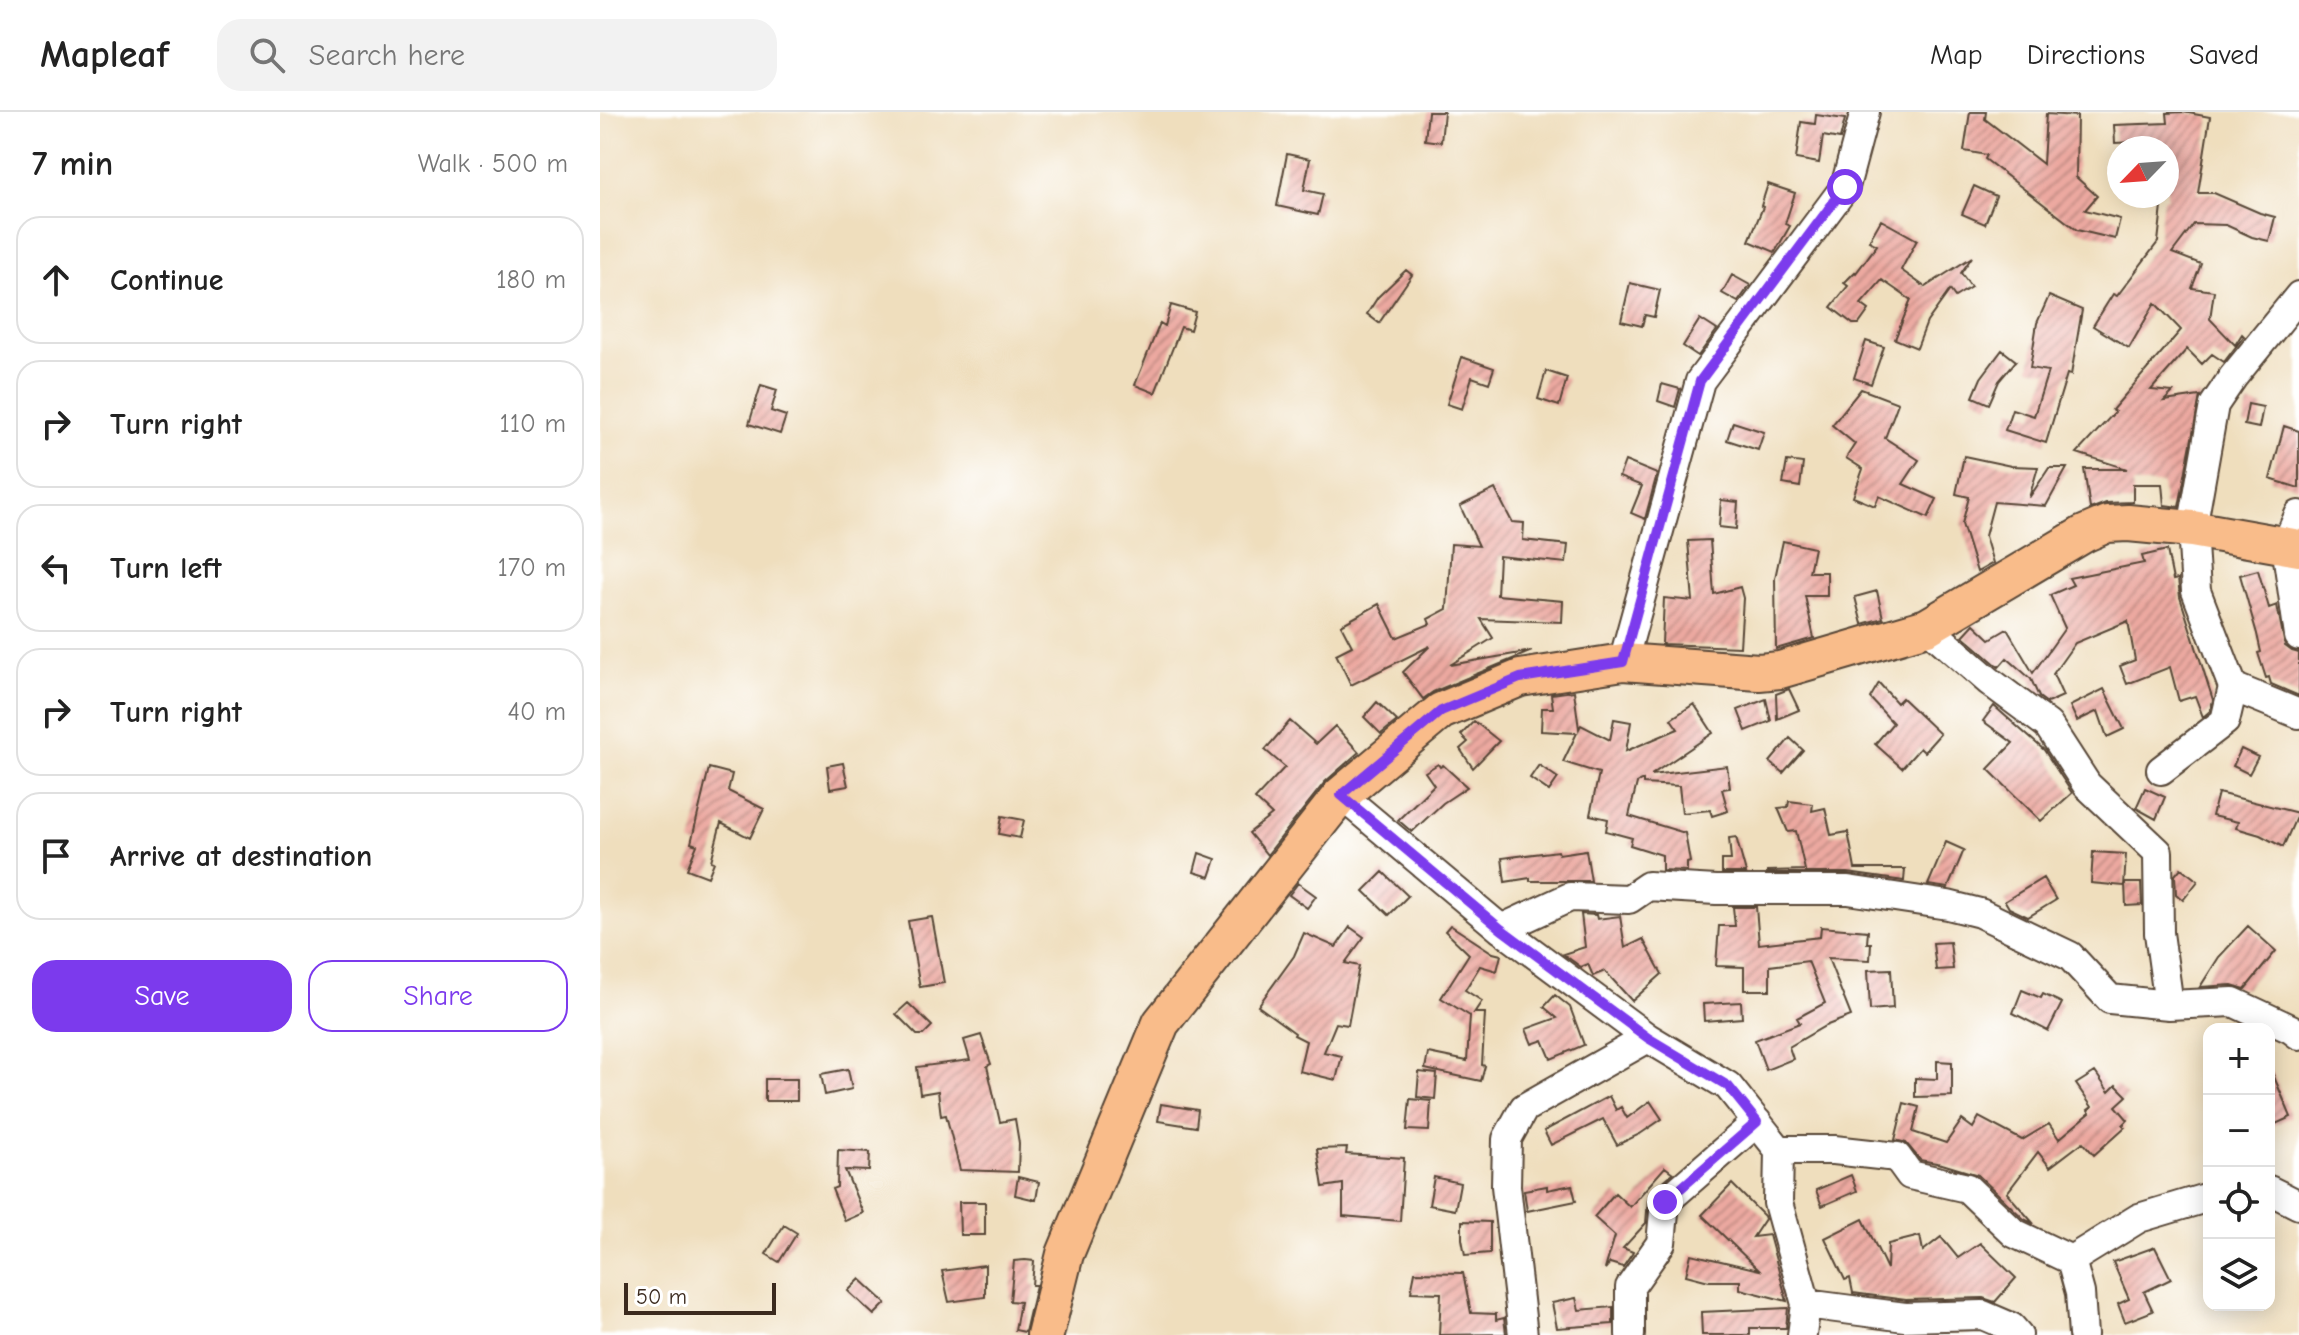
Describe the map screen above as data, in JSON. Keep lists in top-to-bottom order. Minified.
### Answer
{"scale_bar":"50 m","north":"bottom left","page":{"header":"Mapleaf","search":"Search here","nav":["Map","Directions","Saved"],"heading":["7 min","Walk · 500 m"],"list":[["Continue","180 m"],["Turn right","110 m"],["Turn left","170 m"],["Turn right","40 m"],"Arrive at destination"],"buttons":["Save","Share"],"map_buttons":["+","−"],"scale":"50 m"}}
